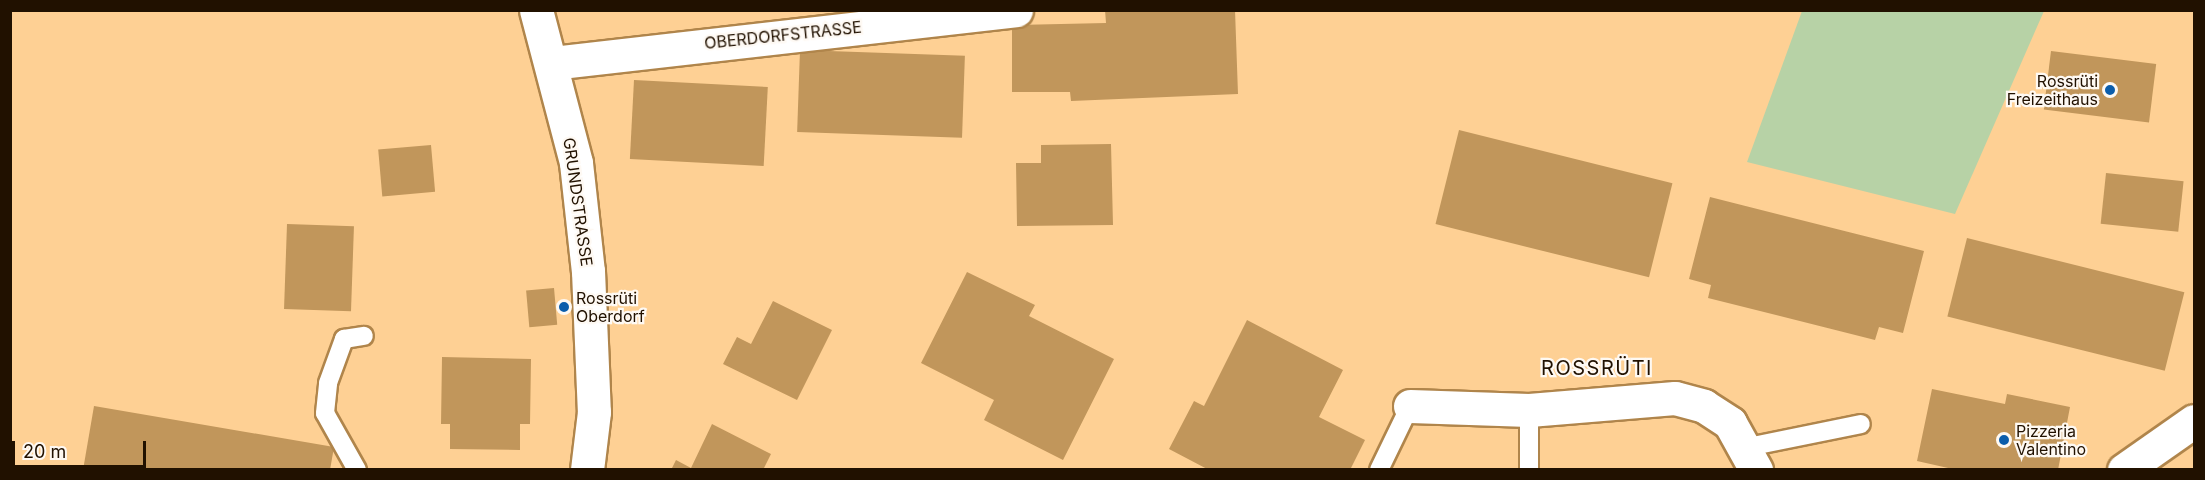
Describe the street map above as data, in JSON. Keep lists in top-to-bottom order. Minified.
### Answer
{"streets":{"street":["OBERDORFSTRASSE","GRUNDSTRASSE"]},"crossings":[["OBERDORFSTRASSE","GRUNDSTRASSE"]],"districts":["ROSSRÜTI"],"places":["Rossrüti Freizeithaus","Rossrüti Oberdorf","Pizzeria Valentino"],"scale_bar":"20 m"}
